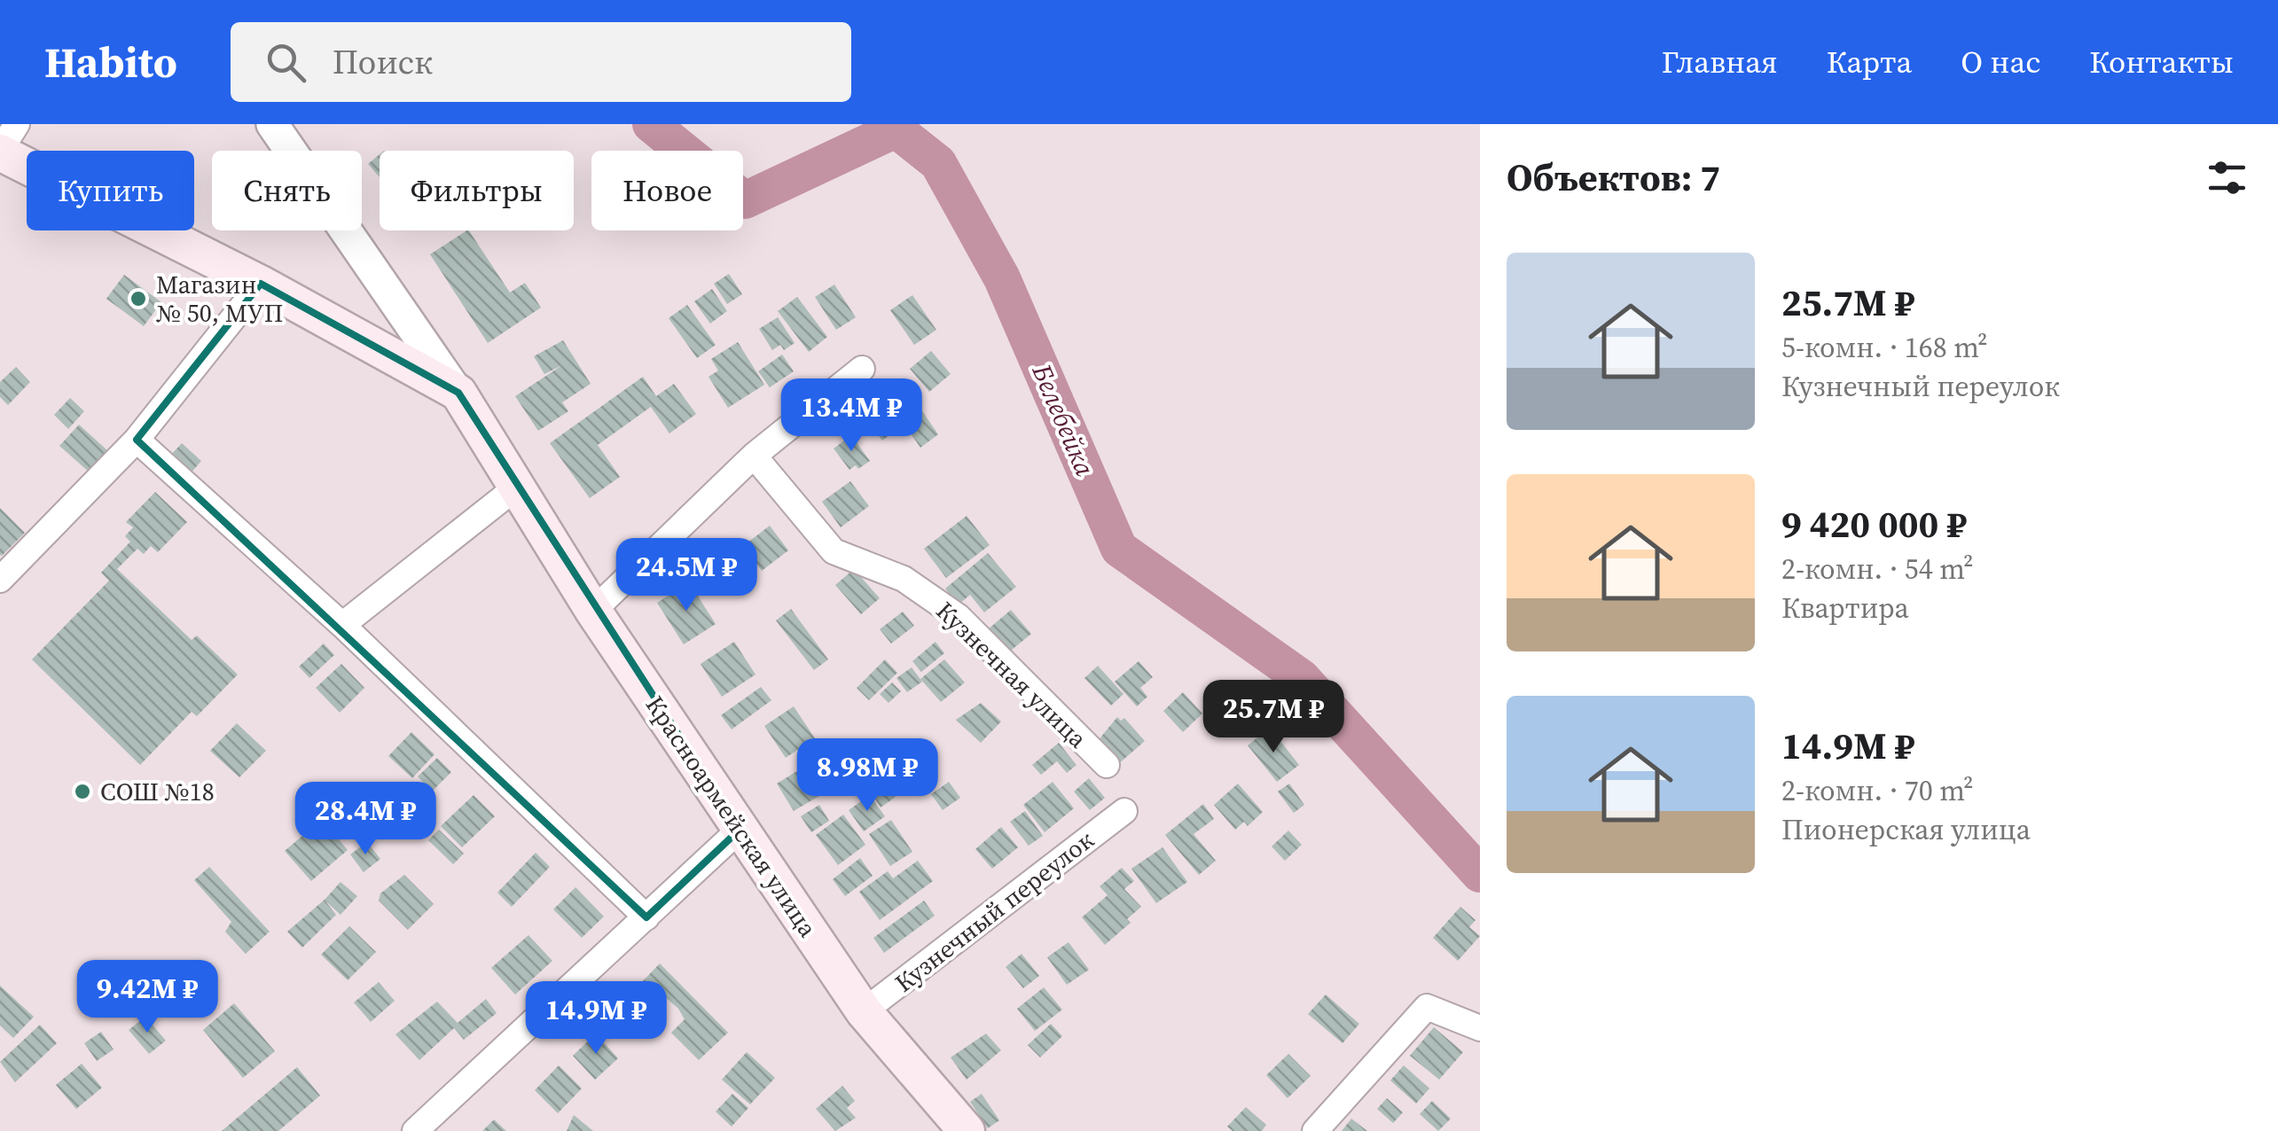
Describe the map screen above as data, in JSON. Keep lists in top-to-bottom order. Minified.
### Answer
{"streets":{"main road":["Красноармейская улица"],"street":["Кузнечная улица","Кузнечный переулок"]},"crossings":[["Красноармейская улица","Кузнечный переулок"]],"water":["Белебейка"],"places":["Магазин № 50, МУП","СОШ №18"],"page":{"header":"Habito","search":"Поиск","nav":["Главная","Карта","О нас","Контакты"],"heading":"Объектов: 7","chip":["Купить","Снять","Фильтры","Новое"],"list":[{"name":"25.7M ₽","note":"5-комн. · 168 m² · Кузнечный переулок"},{"name":"9 420 000 ₽","note":"2-комн. · 54 m² · Квартира"},{"name":"14.9M ₽","note":"2-комн. · 70 m² · Пионерская улица"}],"price":["13.4M ₽","24.5M ₽","25.7M ₽","8.98M ₽","28.4M ₽","9.42M ₽","14.9M ₽"]}}
